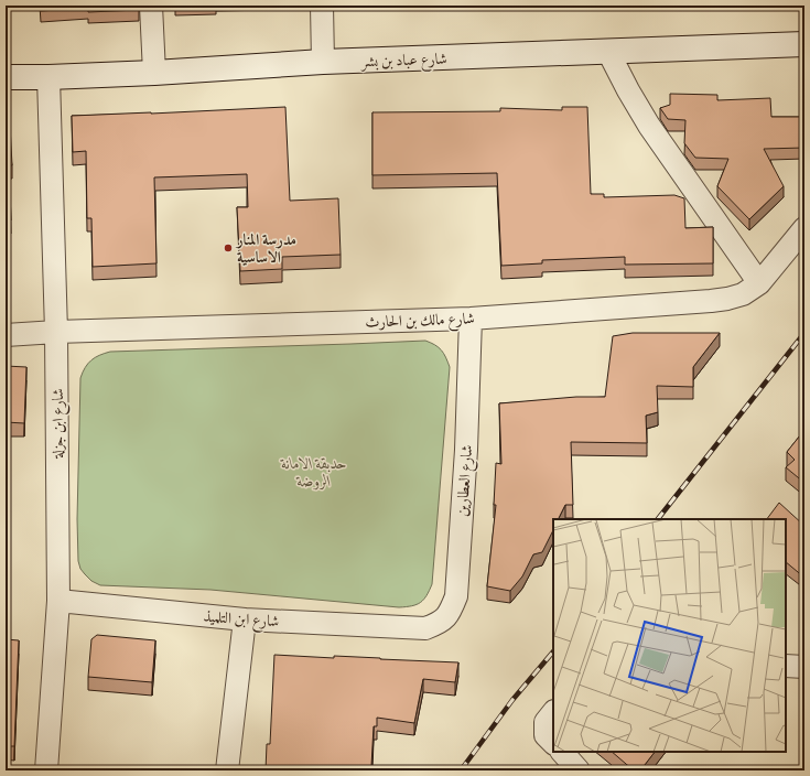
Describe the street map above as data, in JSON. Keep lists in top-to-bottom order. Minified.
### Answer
{"streets":{"street":["شارع عباد بن بشر","شارع مالك بن الحارث","شارع ابن جزلة","شارع العطارين","شارع ابن التلميذ"]},"crossings":[["شارع عباد بن بشر","شارع ابن جزلة"],["شارع مالك بن الحارث","شارع ابن جزلة"],["شارع مالك بن الحارث","شارع العطارين"],["شارع ابن جزلة","شارع ابن التلميذ"],["شارع العطارين","شارع ابن التلميذ"]],"parks":["حدبقة الامانة الروضة"],"places":["مدرسة المنار الاساسية"]}
